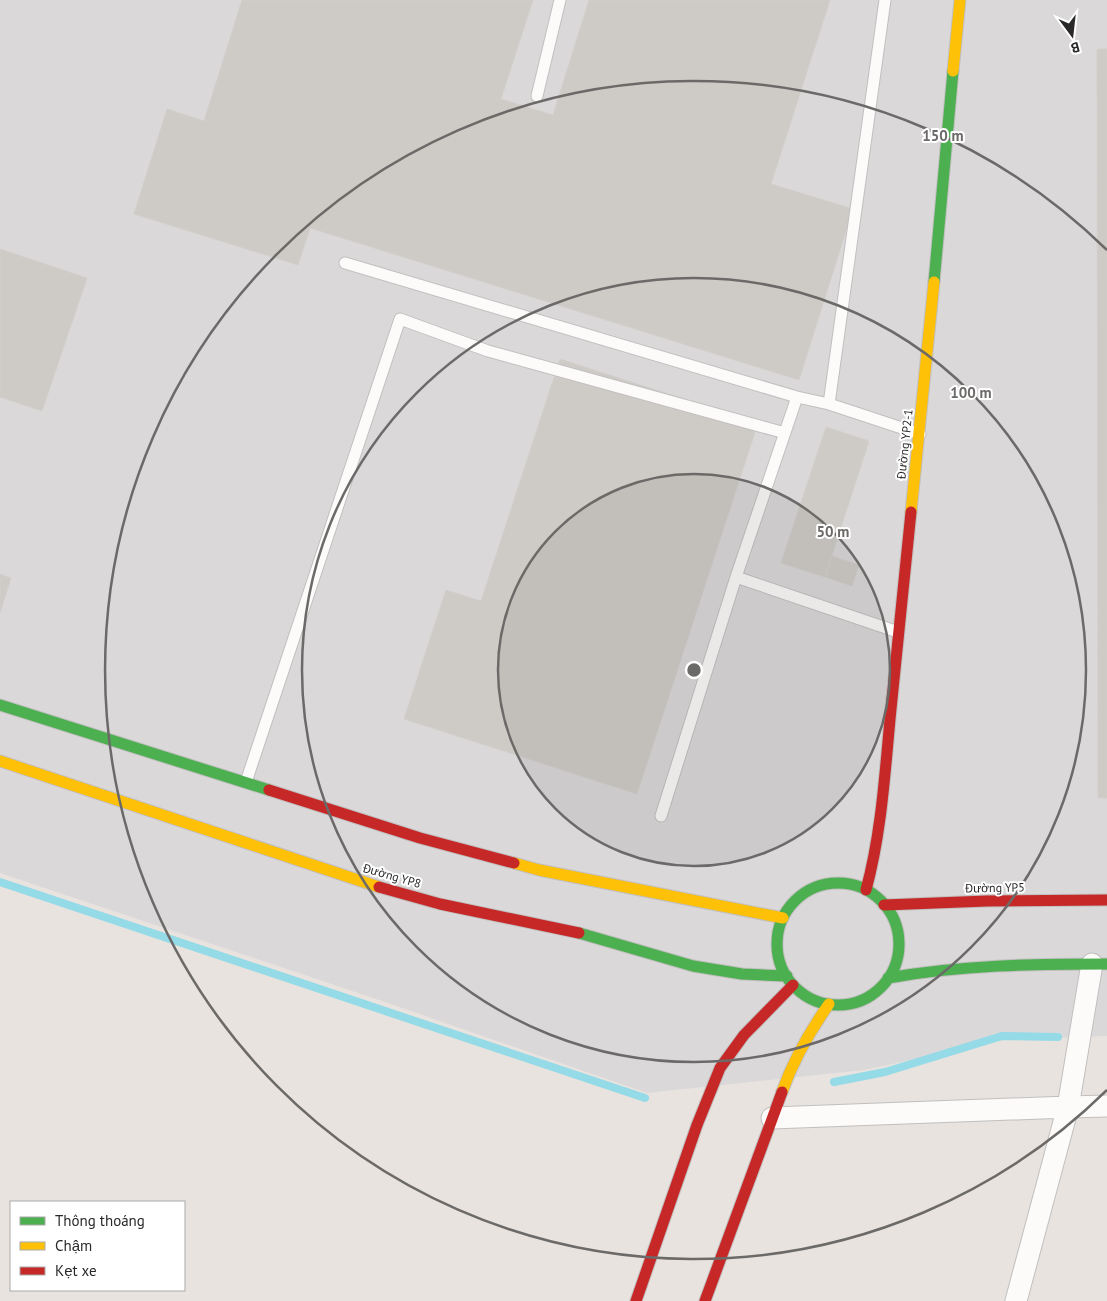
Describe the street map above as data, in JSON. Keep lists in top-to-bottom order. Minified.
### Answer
{"streets":{"main road":["Đường YP2-1","Đường YP8","Đường YP5"]},"crossings":[["Đường YP2-1","Đường YP8"],["Đường YP2-1","Đường YP5"],["Đường YP8","Đường YP5"]],"legend":["Thông thoáng","Chậm","Kẹt xe"],"north":"bottom","rings":["150 m","100 m","50 m"]}
